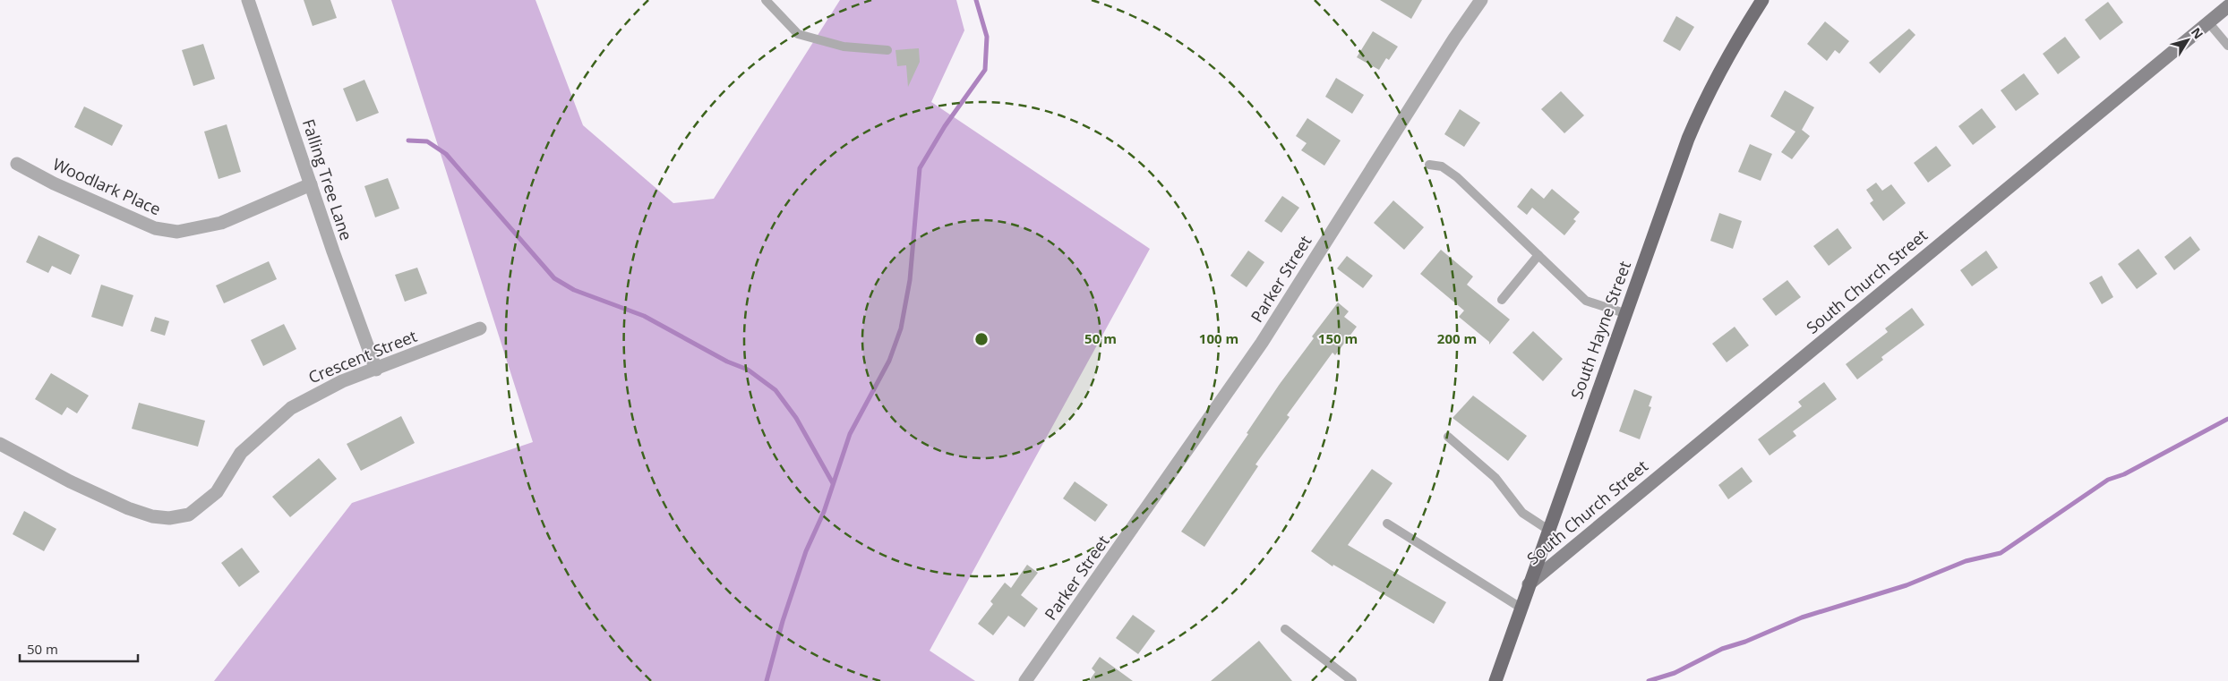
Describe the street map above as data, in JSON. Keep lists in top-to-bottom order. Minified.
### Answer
{"streets":{"main road":["South Hayne Street"],"street":["Falling Tree Lane","Woodlark Place","Parker Street","South Church Street","Crescent Street"]},"crossings":[["Falling Tree Lane","Woodlark Place"],["Falling Tree Lane","Crescent Street"],["South Church Street","South Hayne Street"]],"scale_bar":"50 m","north":"top right","rings":["50 m","100 m","150 m","200 m"]}
